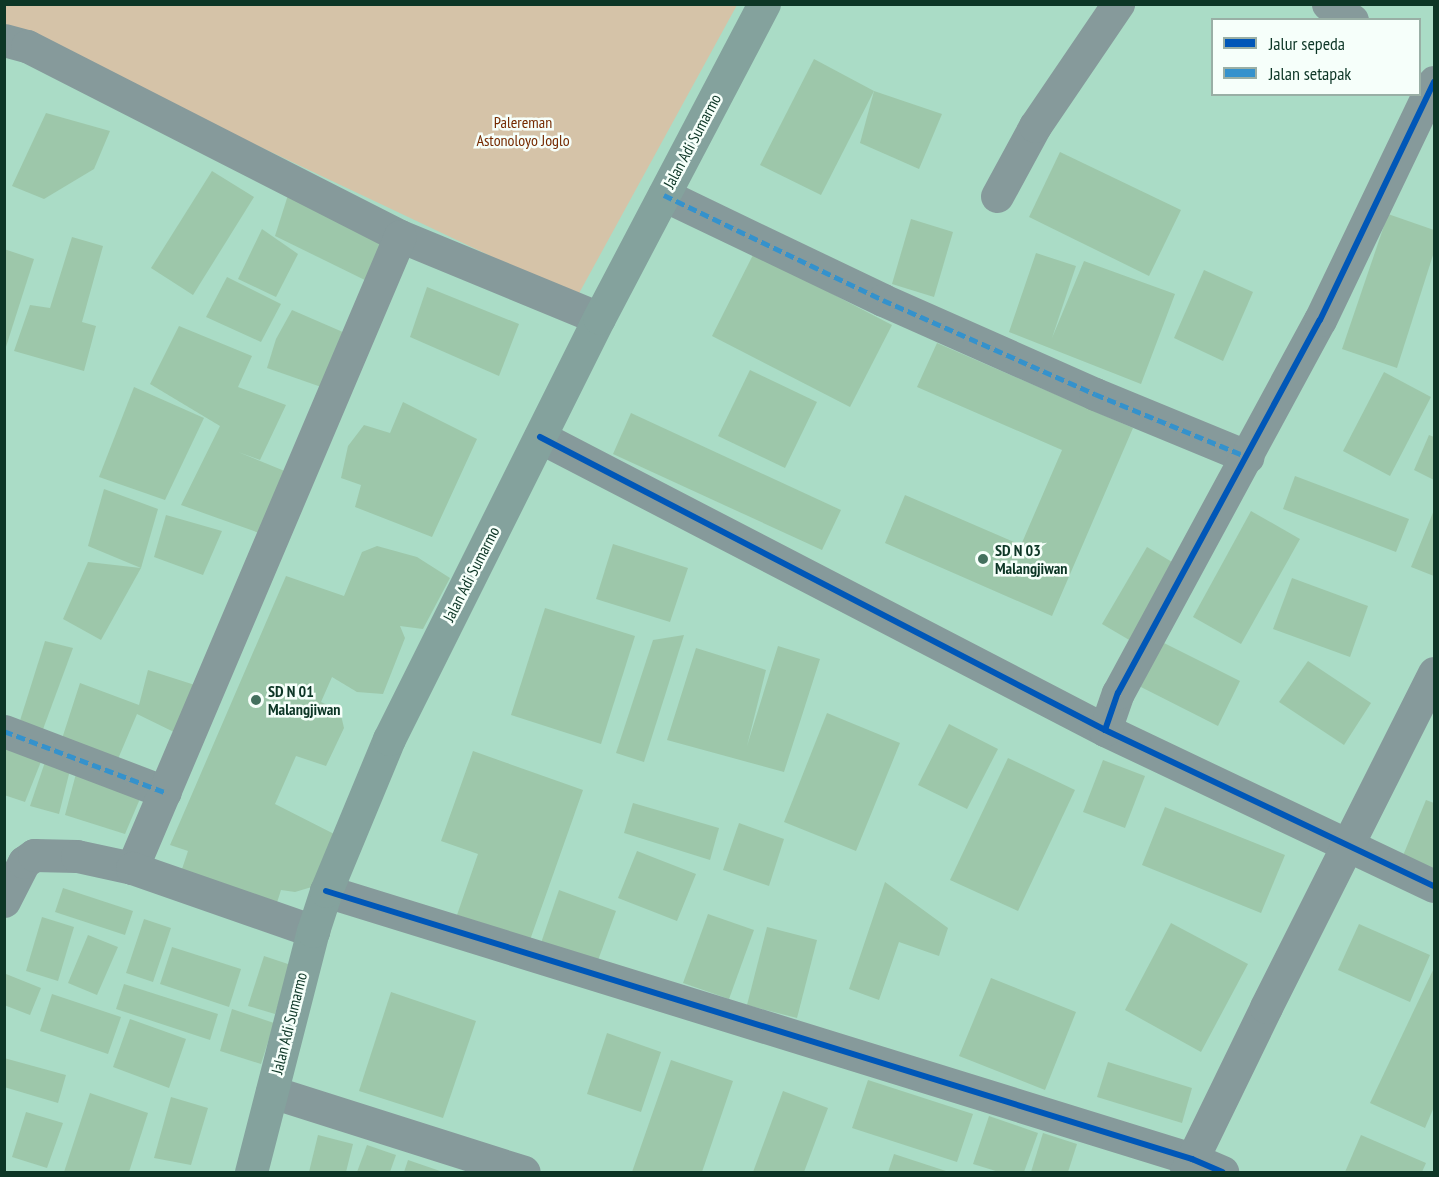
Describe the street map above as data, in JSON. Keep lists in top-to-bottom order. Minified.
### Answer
{"streets":{"main road":["Jalan Adi Sumarmo"]},"parks":["Palereman Astonoloyo Joglo"],"places":["SD N 03 Malangjiwan","SD N 01 Malangjiwan"],"legend":["Jalur sepeda","Jalan setapak"]}
